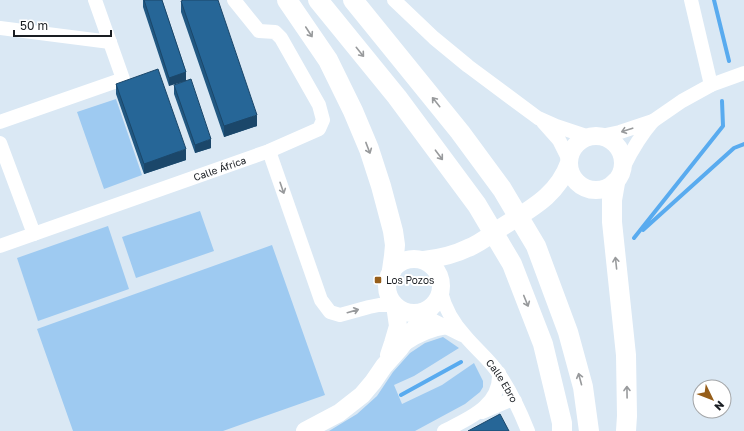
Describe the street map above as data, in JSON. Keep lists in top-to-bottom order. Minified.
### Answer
{"streets":{"street":["Calle África","Calle Ebro"]},"places":{"transit":["Los Pozos"]},"scale_bar":"50 m","north":"bottom right"}
